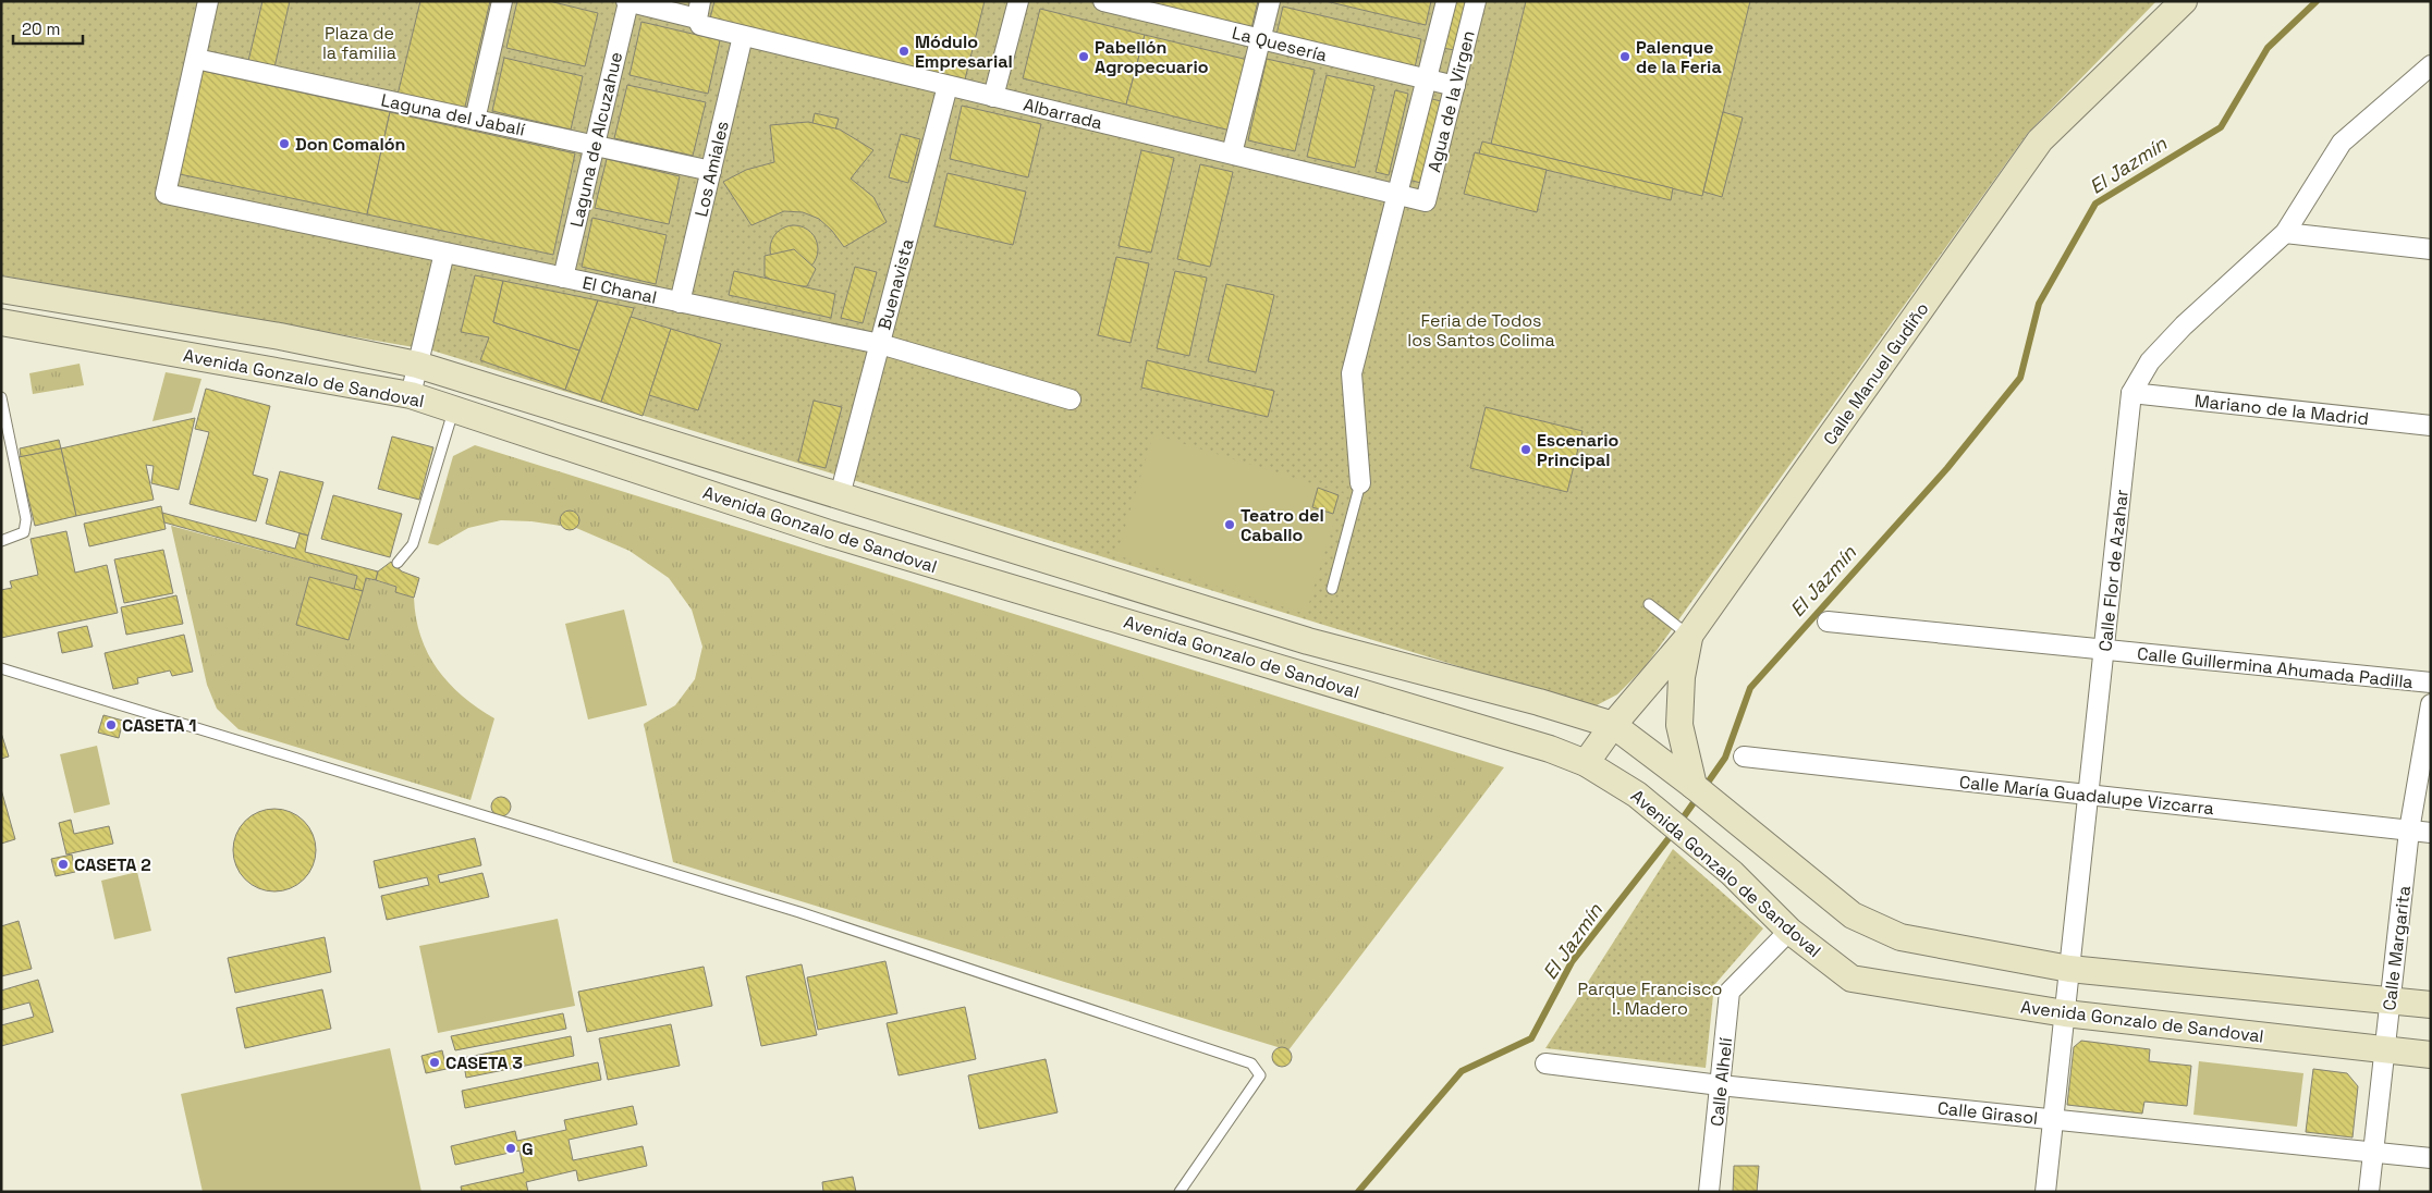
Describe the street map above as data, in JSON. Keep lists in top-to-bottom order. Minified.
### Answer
{"streets":{"main road":["Calle Manuel Gudiño","Avenida Gonzalo de Sandoval"],"street":["La Quesería","Agua de la Virgen","Albarrada","Laguna del Jabalí","Laguna de Alcuzahue","Los Amiales","Buenavista","El Chanal","Mariano de la Madrid","Calle Flor de Azahar","Calle Guillermina Ahumada Padilla","Calle María Guadalupe Vizcarra","Calle Margarita","Calle Alhelí","Calle Girasol"]},"crossings":[["La Quesería","Agua de la Virgen"],["Agua de la Virgen","Albarrada"],["Albarrada","Laguna de Alcuzahue"],["Albarrada","Los Amiales"],["Albarrada","Buenavista"],["Laguna del Jabalí","Laguna de Alcuzahue"],["Laguna del Jabalí","Los Amiales"],["Laguna del Jabalí","El Chanal"],["Laguna de Alcuzahue","El Chanal"],["Los Amiales","El Chanal"],["Buenavista","El Chanal"],["Calle Manuel Gudiño","Avenida Gonzalo de Sandoval"],["Avenida Gonzalo de Sandoval","Calle Flor de Azahar"],["Avenida Gonzalo de Sandoval","Calle Margarita"],["Avenida Gonzalo de Sandoval","Calle Alhelí"],["Mariano de la Madrid","Calle Flor de Azahar"],["Calle Flor de Azahar","Calle Guillermina Ahumada Padilla"],["Calle Flor de Azahar","Calle María Guadalupe Vizcarra"],["Calle Flor de Azahar","Calle Girasol"],["Calle María Guadalupe Vizcarra","Calle Margarita"],["Calle Margarita","Calle Girasol"],["Calle Alhelí","Calle Girasol"]],"water":["El Jazmín"],"parks":["Plaza de la familia","Feria de Todos los Santos Colima","Parque Francisco I. Madero"],"places":["Módulo Empresarial","Pabellón Agropecuario","Palenque de la Feria","Don Comalón","Escenario Principal","Teatro del Caballo","CASETA 1","CASETA 2","CASETA 3","G"],"scale_bar":"20 m"}
